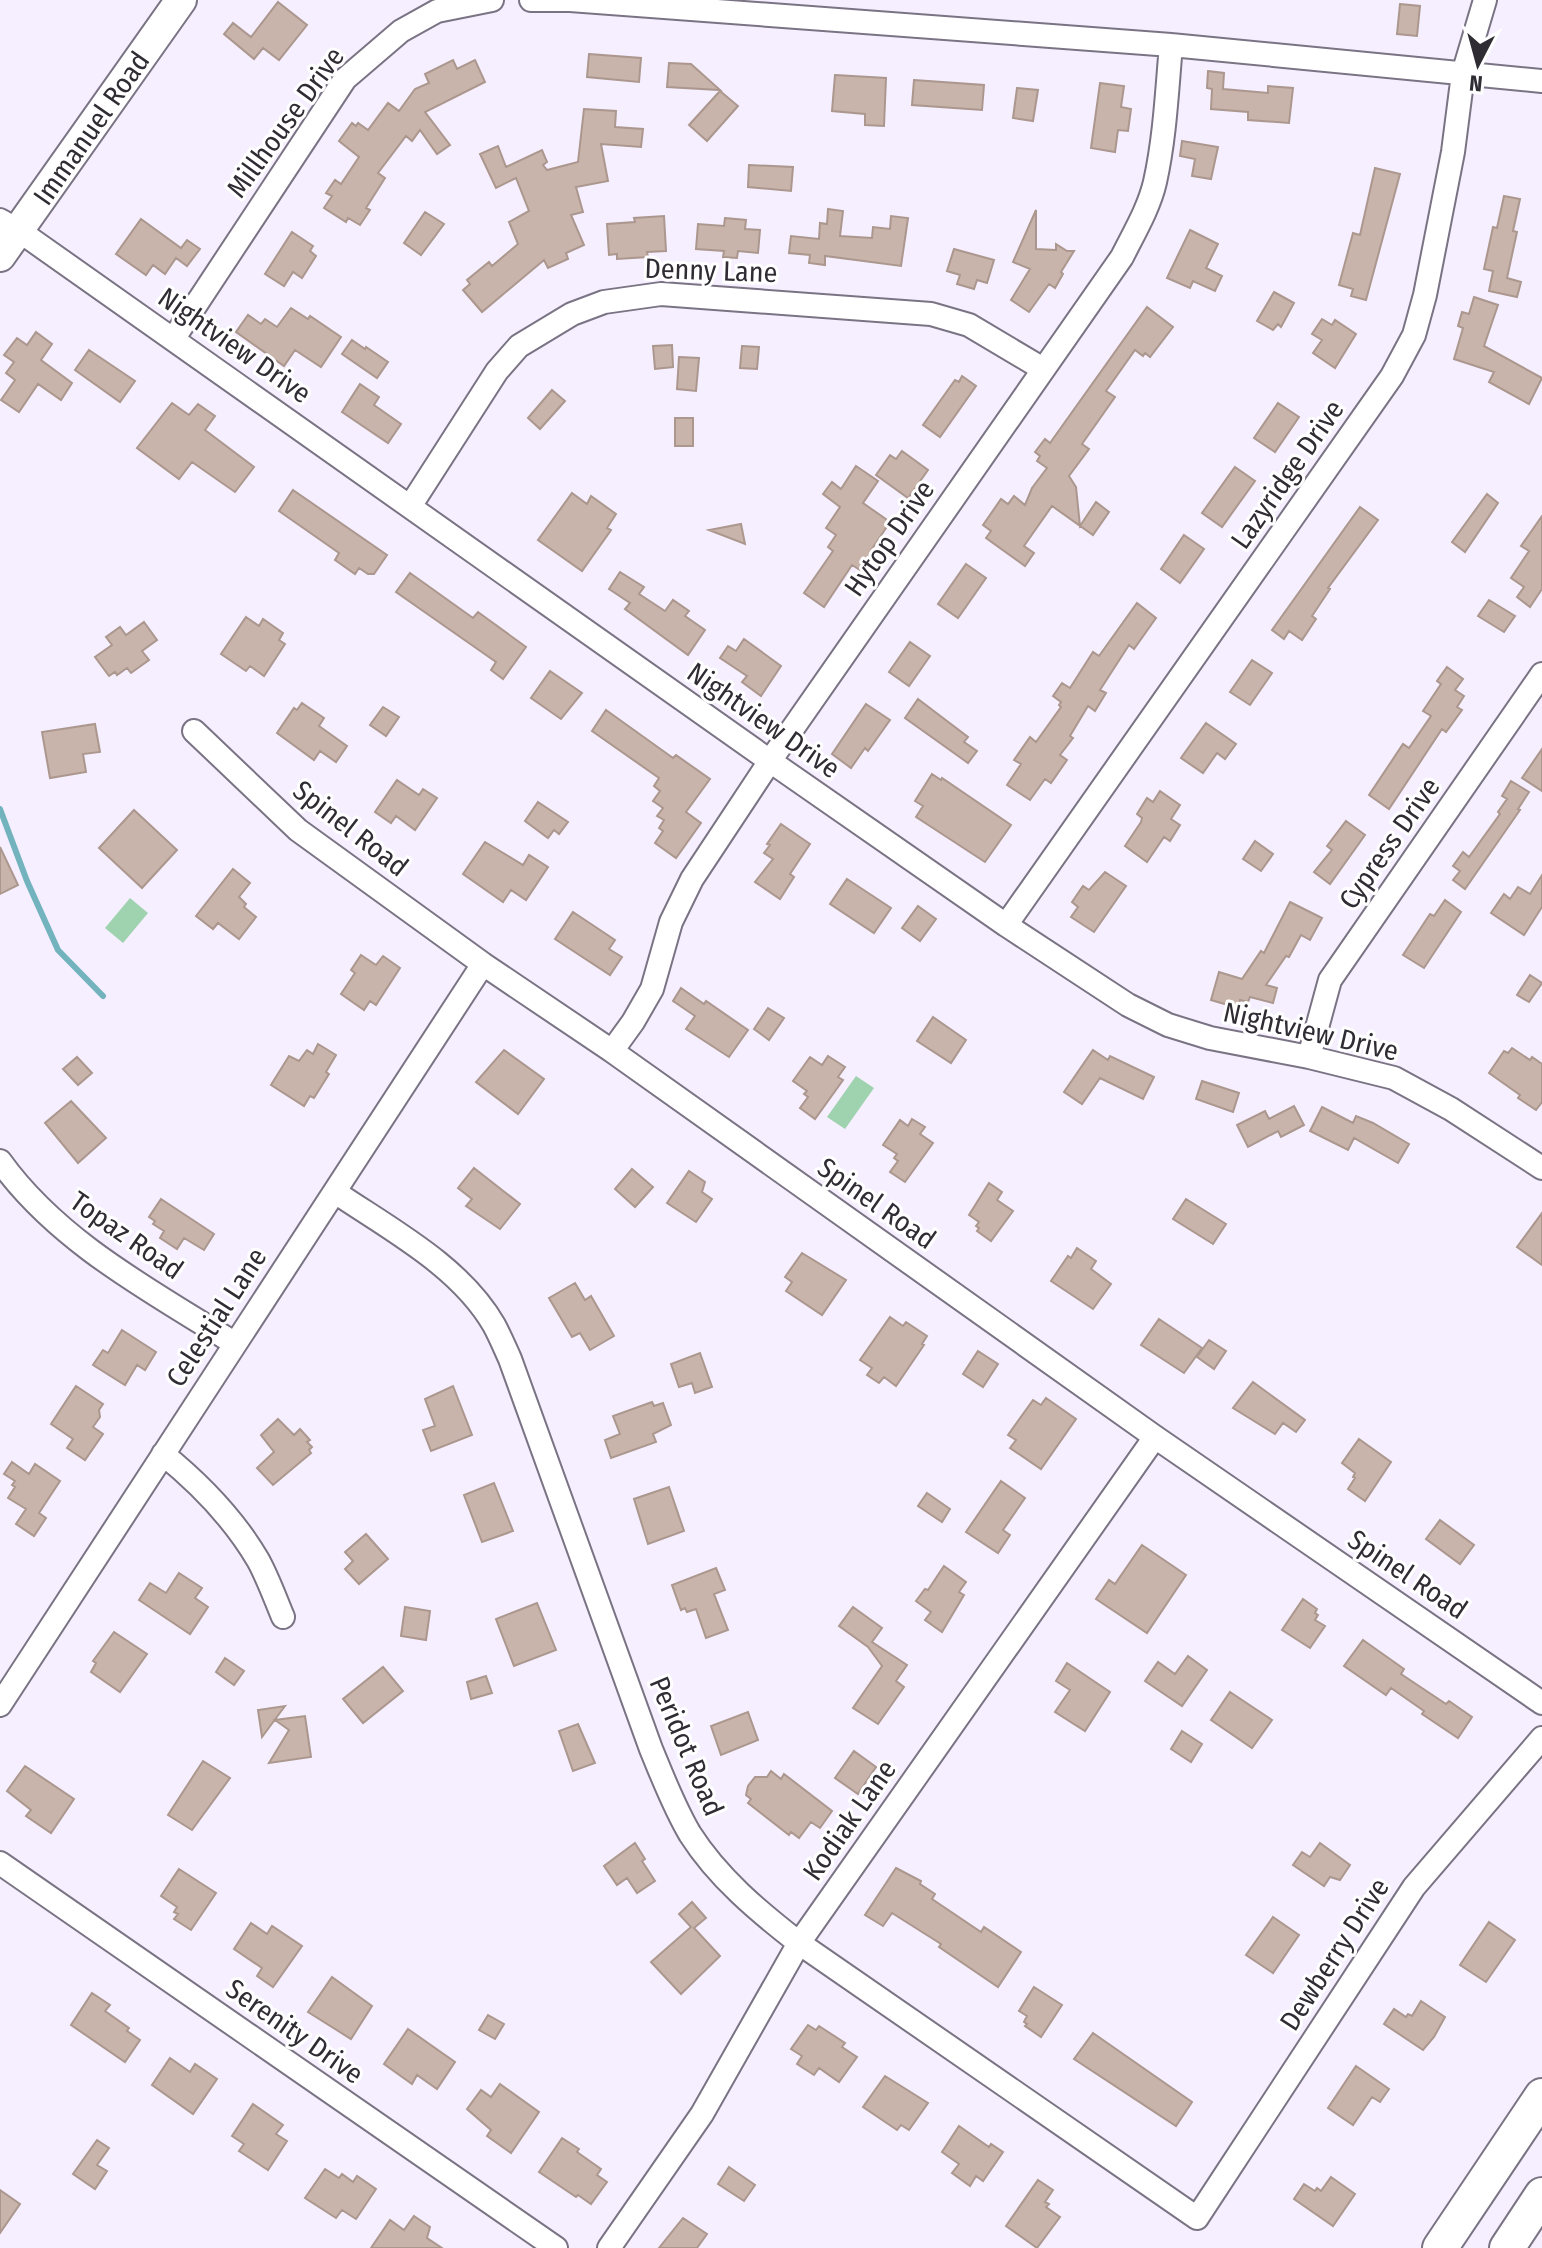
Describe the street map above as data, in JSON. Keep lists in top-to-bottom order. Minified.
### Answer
{"streets":{"street":["Millhouse Drive","Immanuel Road","Denny Lane","Nightview Drive","Lazyridge Drive","Hytop Drive","Spinel Road","Cypress Drive","Topaz Road","Celestial Lane","Peridot Road","Kodiak Lane","Dewberry Drive","Serenity Drive"]},"crossings":[["Millhouse Drive","Nightview Drive"],["Immanuel Road","Nightview Drive"],["Denny Lane","Nightview Drive"],["Denny Lane","Hytop Drive"],["Nightview Drive","Lazyridge Drive"],["Nightview Drive","Hytop Drive"],["Nightview Drive","Cypress Drive"],["Hytop Drive","Spinel Road"],["Spinel Road","Celestial Lane"],["Spinel Road","Kodiak Lane"],["Topaz Road","Celestial Lane"],["Celestial Lane","Peridot Road"],["Peridot Road","Kodiak Lane"],["Peridot Road","Dewberry Drive"]],"north":"bottom"}
